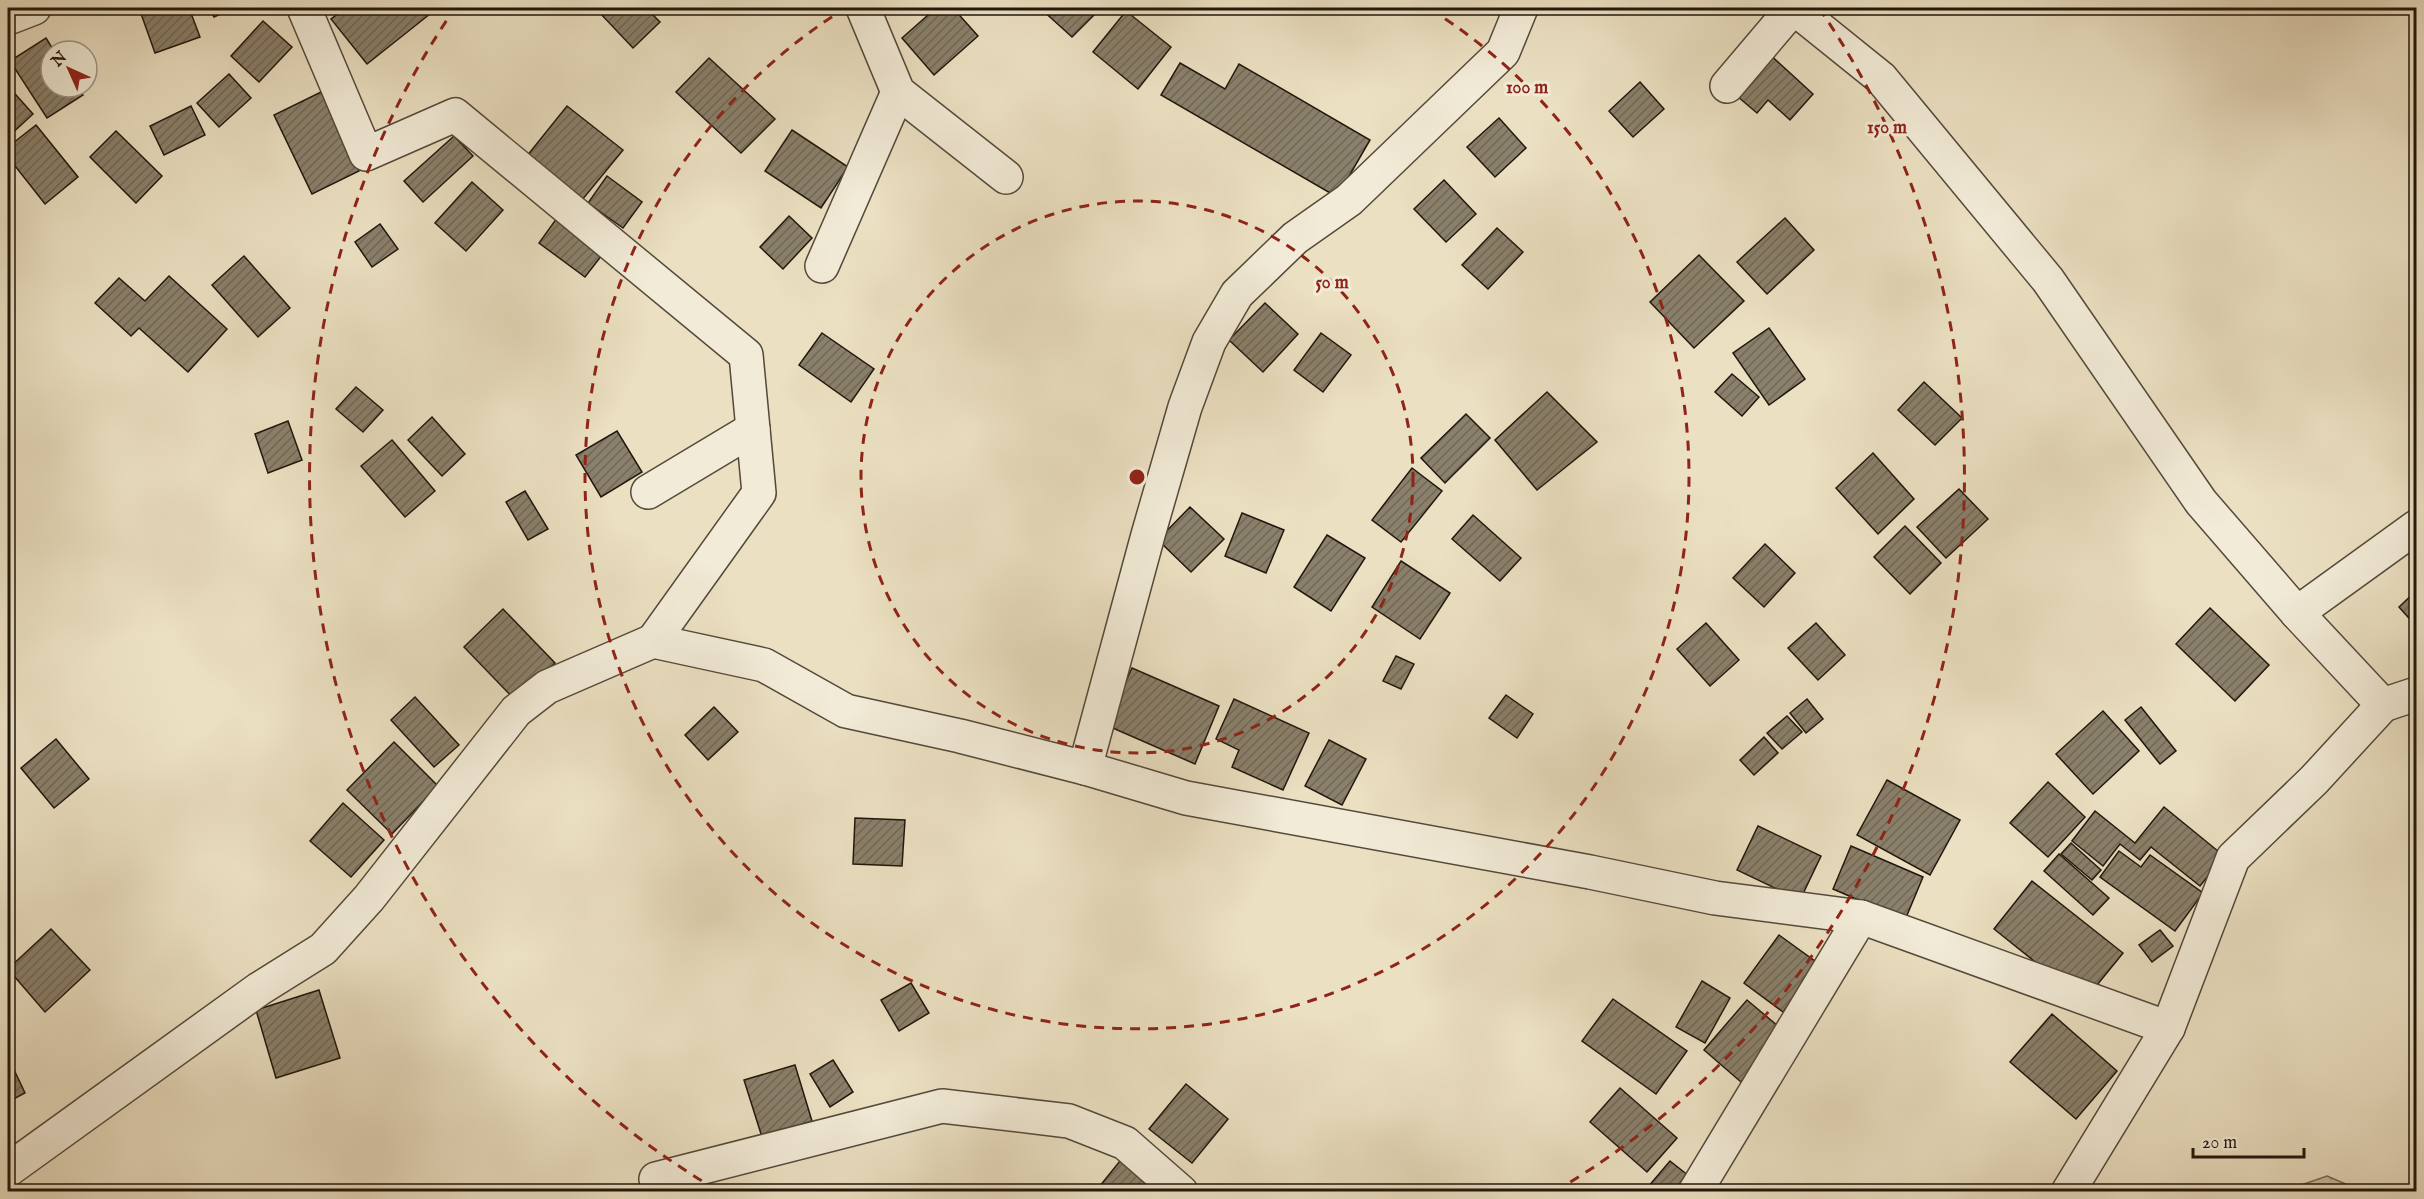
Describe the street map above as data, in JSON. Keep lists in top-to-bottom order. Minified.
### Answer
{"scale_bar":"20 m","north":"top left","rings":["100 m","150 m","50 m"]}
